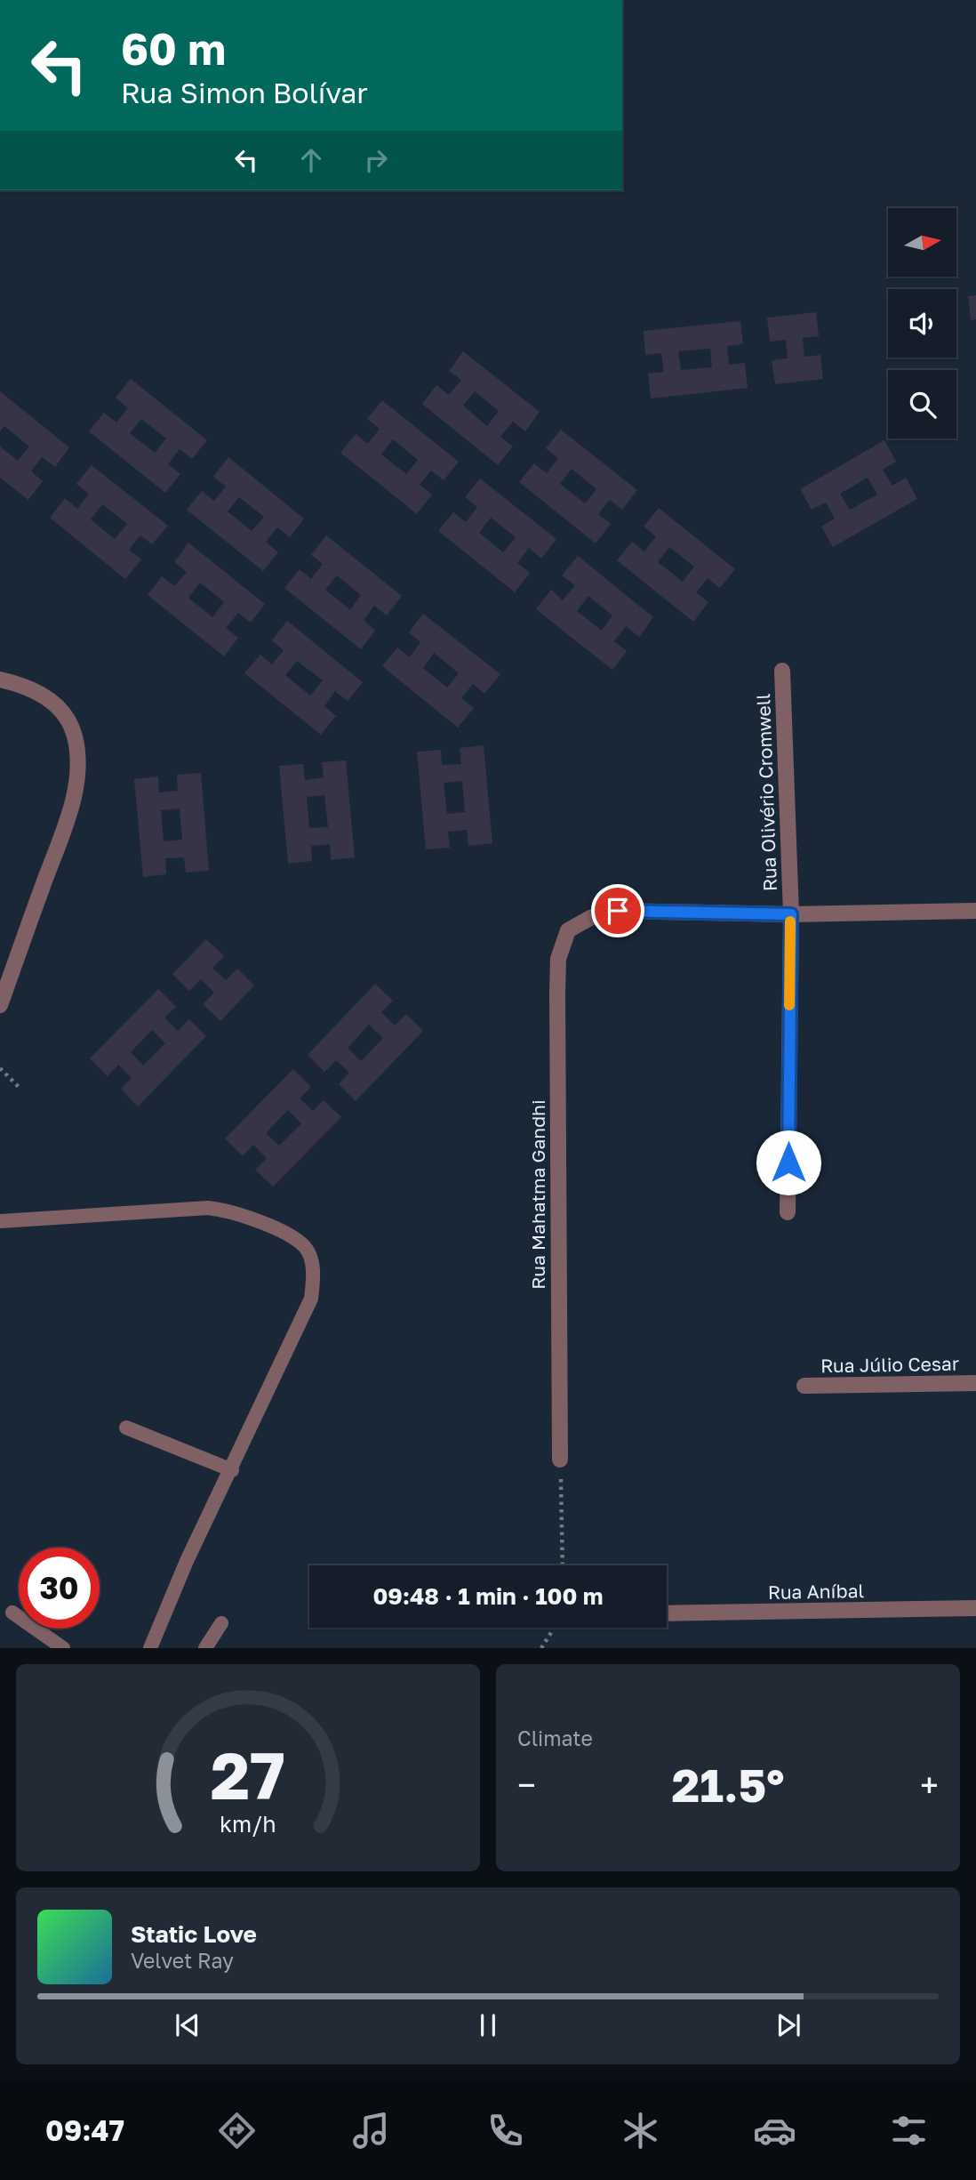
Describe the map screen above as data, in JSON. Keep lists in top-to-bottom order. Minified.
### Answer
{"streets":{"street":["Rua Olivério Cromwell","Rua Mahatma Gandhi","Rua Júlio Cesar","Rua Aníbal"]},"crossings":[["Rua Olivério Cromwell","Rua Mahatma Gandhi"]],"north":"right","page":{"turn":["60 m","Rua Simon Bolívar"],"limit":"30","trip":"09:48 · 1 min · 100 m","tile":"Climate","heat":["−","21.5°","+"],"song":["Static Love","Velvet Ray"],"tabs":"09:47","gauge":["27","km/h"]}}
